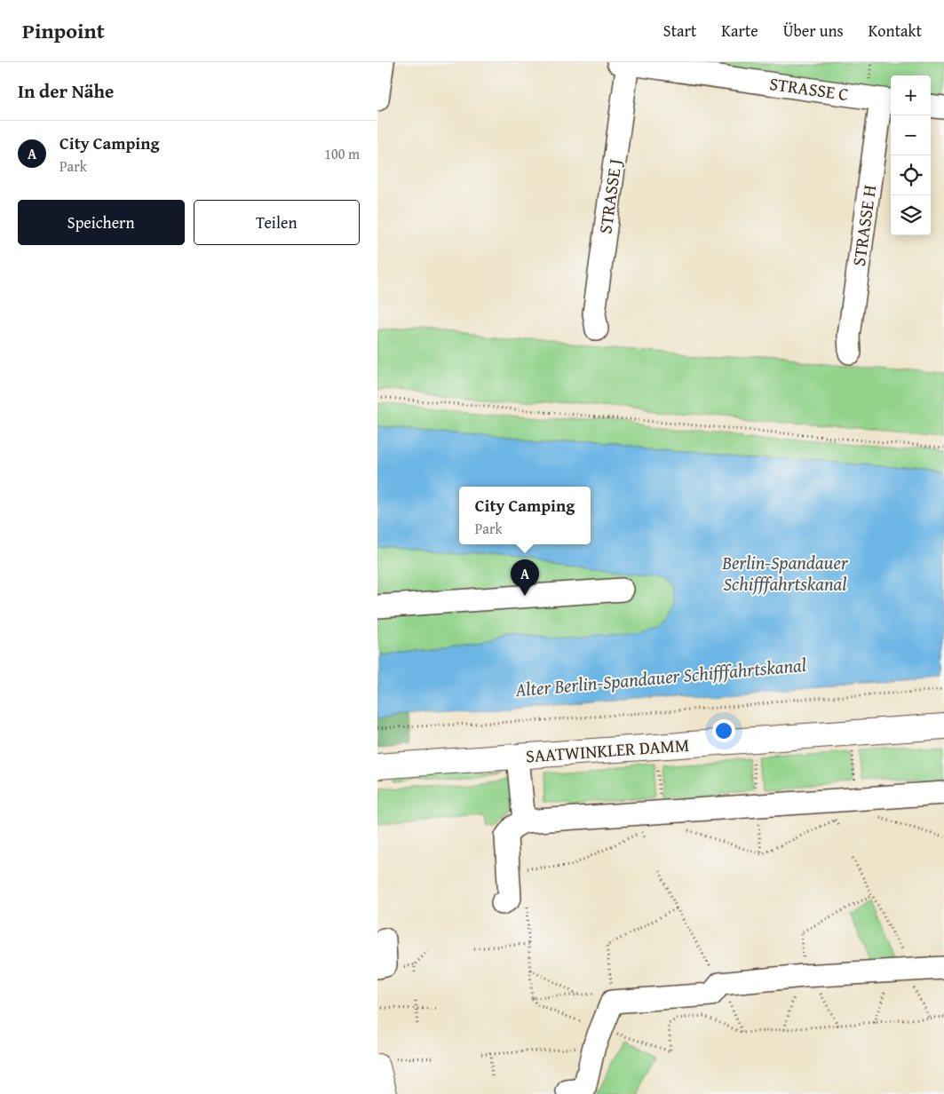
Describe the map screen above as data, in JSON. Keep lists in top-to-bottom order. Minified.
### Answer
{"streets":{"main road":["SAATWINKLER DAMM"],"street":["STRASSE C","STRASSE J","STRASSE H"]},"crossings":[["STRASSE C","STRASSE J"],["STRASSE C","STRASSE H"]],"water":["Berlin-Spandauer Schifffahrtskanal","Alter Berlin-Spandauer Schifffahrtskanal"],"page":{"header":"Pinpoint","nav":["Start","Karte","Über uns","Kontakt"],"heading":"In der Nähe","map_buttons":["+","−"],"list":[{"mark":"A","name":"City Camping","note":"Park","value":"100 m"}],"buttons":["Speichern","Teilen"],"popup":["City Camping","Park"],"pins":"A"}}
